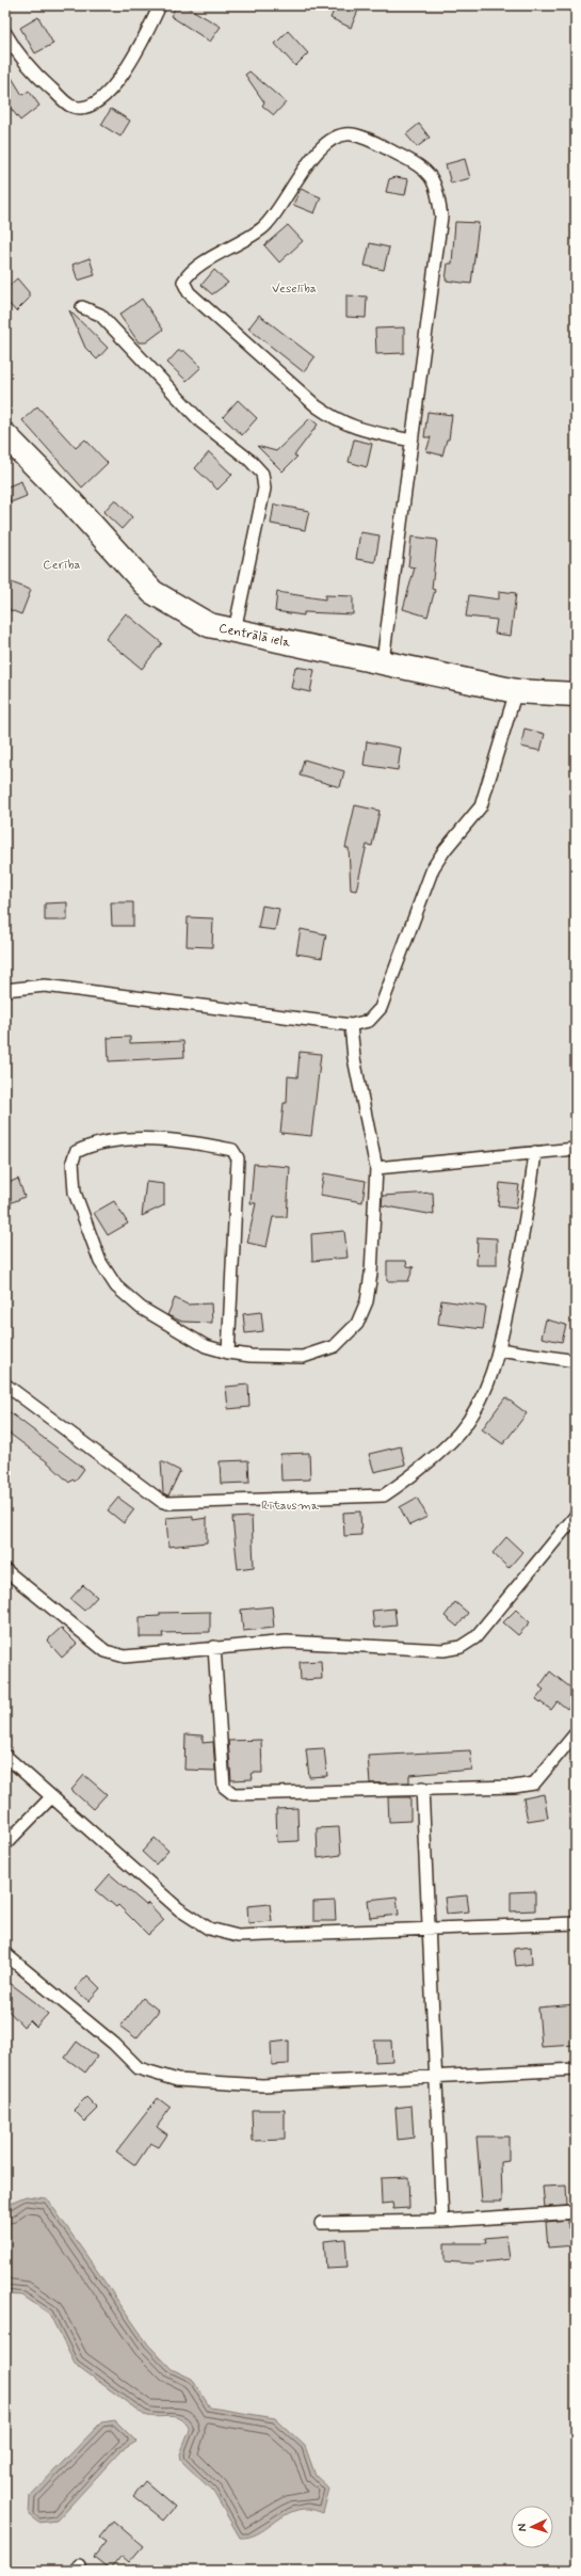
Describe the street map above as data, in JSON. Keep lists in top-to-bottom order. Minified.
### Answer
{"streets":{"street":["Centrālā iela"]},"parks":["Veselība","Cerība","Rītausma"],"north":"left"}
